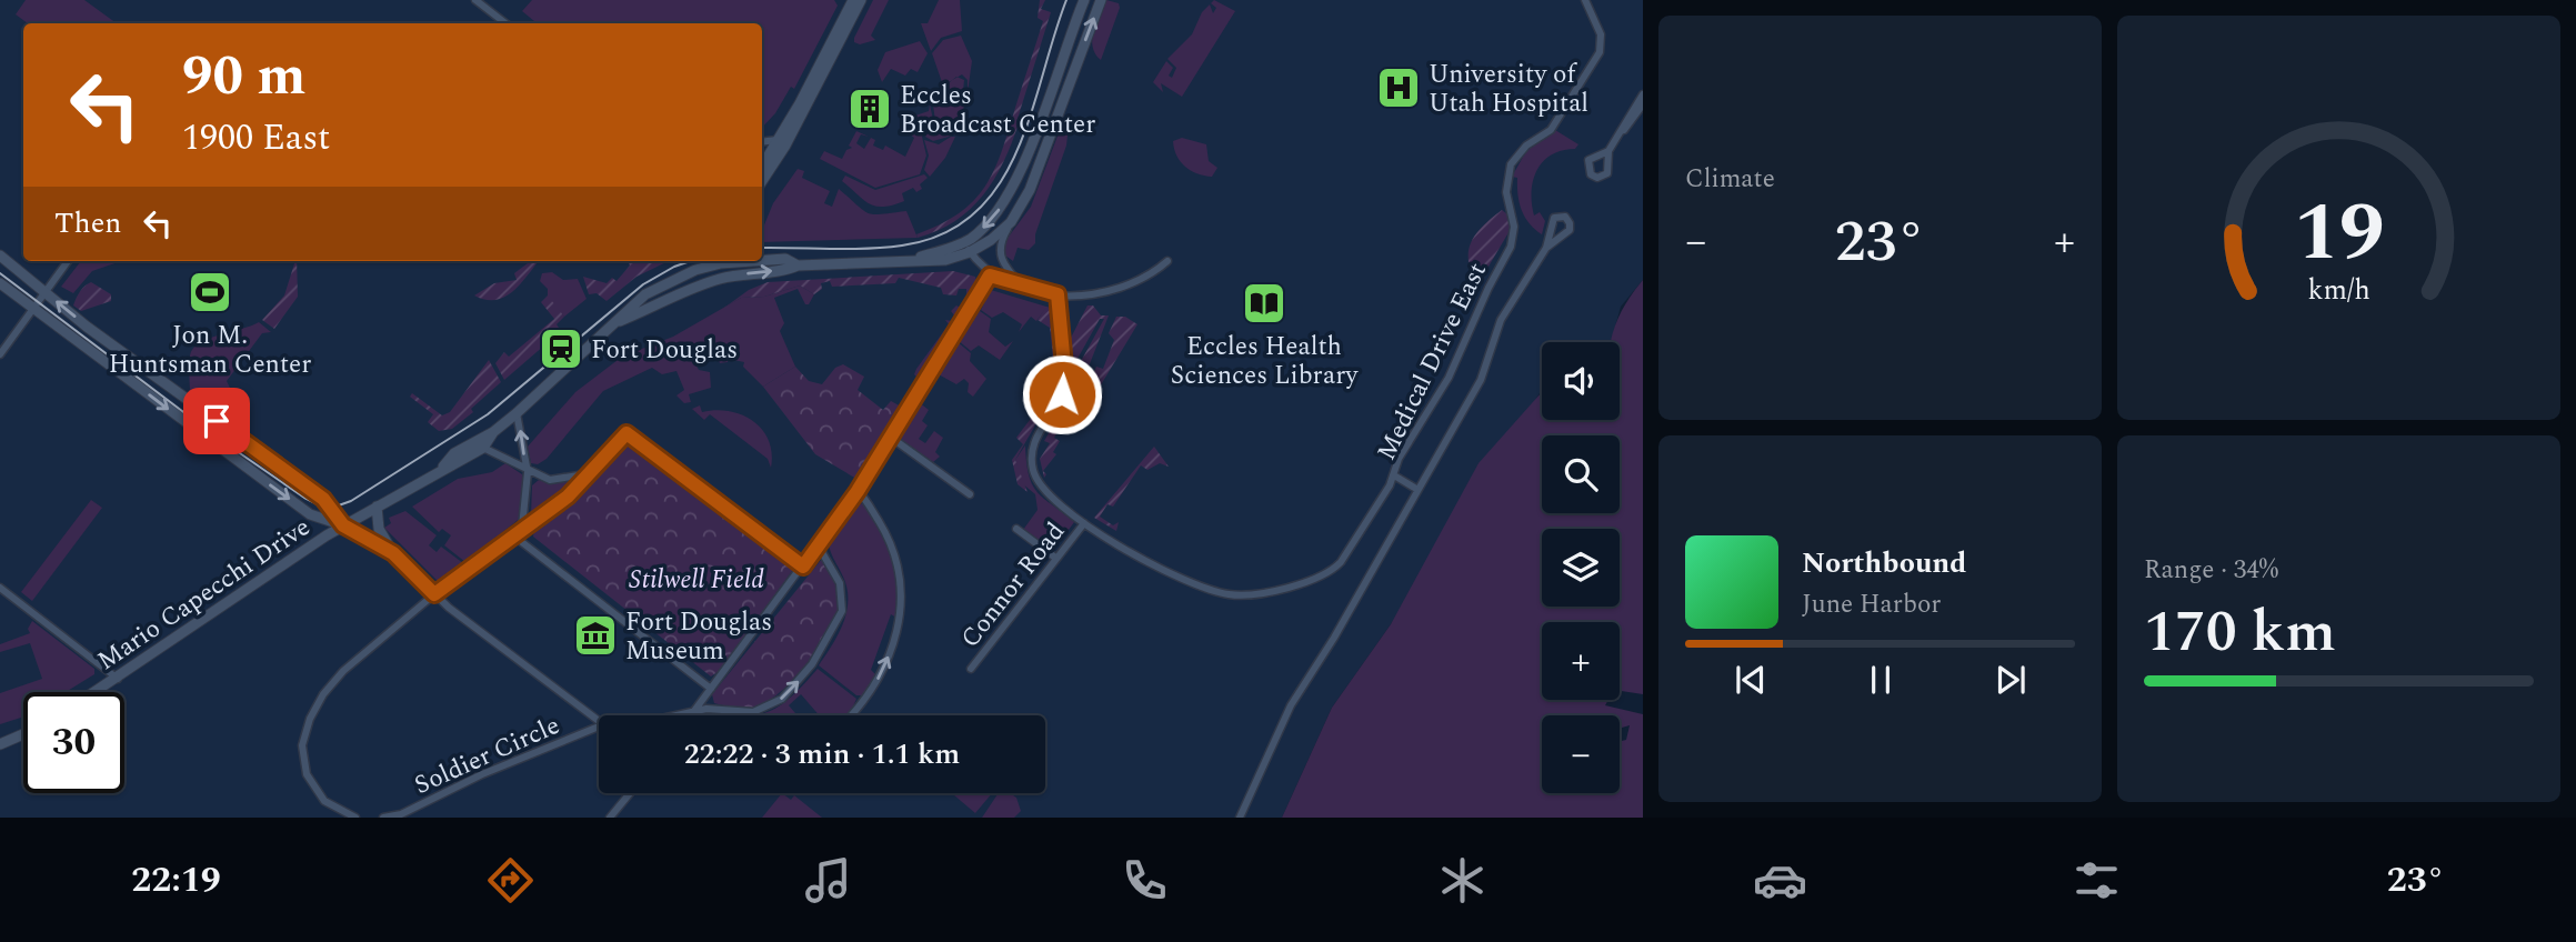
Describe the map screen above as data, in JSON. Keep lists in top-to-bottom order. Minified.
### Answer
{"streets":{"main road":["Mario Capecchi Drive"],"street":["Medical Drive East","Connor Road","Soldier Circle"]},"parks":["Stilwell Field"],"places":{"hospital":["University of Utah Hospital"],"building":["Eccles Broadcast Center"],"sports":["Jon M. Huntsman Center"],"library":["Eccles Health Sciences Library"],"station":["Fort Douglas"],"museum":["Fort Douglas Museum"]},"page":{"tile":["Climate",["Range · 34%","170 km"]],"turn":["90 m","1900 East"],"then":"Then","heat":["−","23°","+"],"map_buttons":["+","−"],"song":["Northbound","June Harbor"],"limit":"30","trip":"22:22 · 3 min · 1.1 km","tabs":["22:19","23°"],"gauge":["19","km/h"]}}
